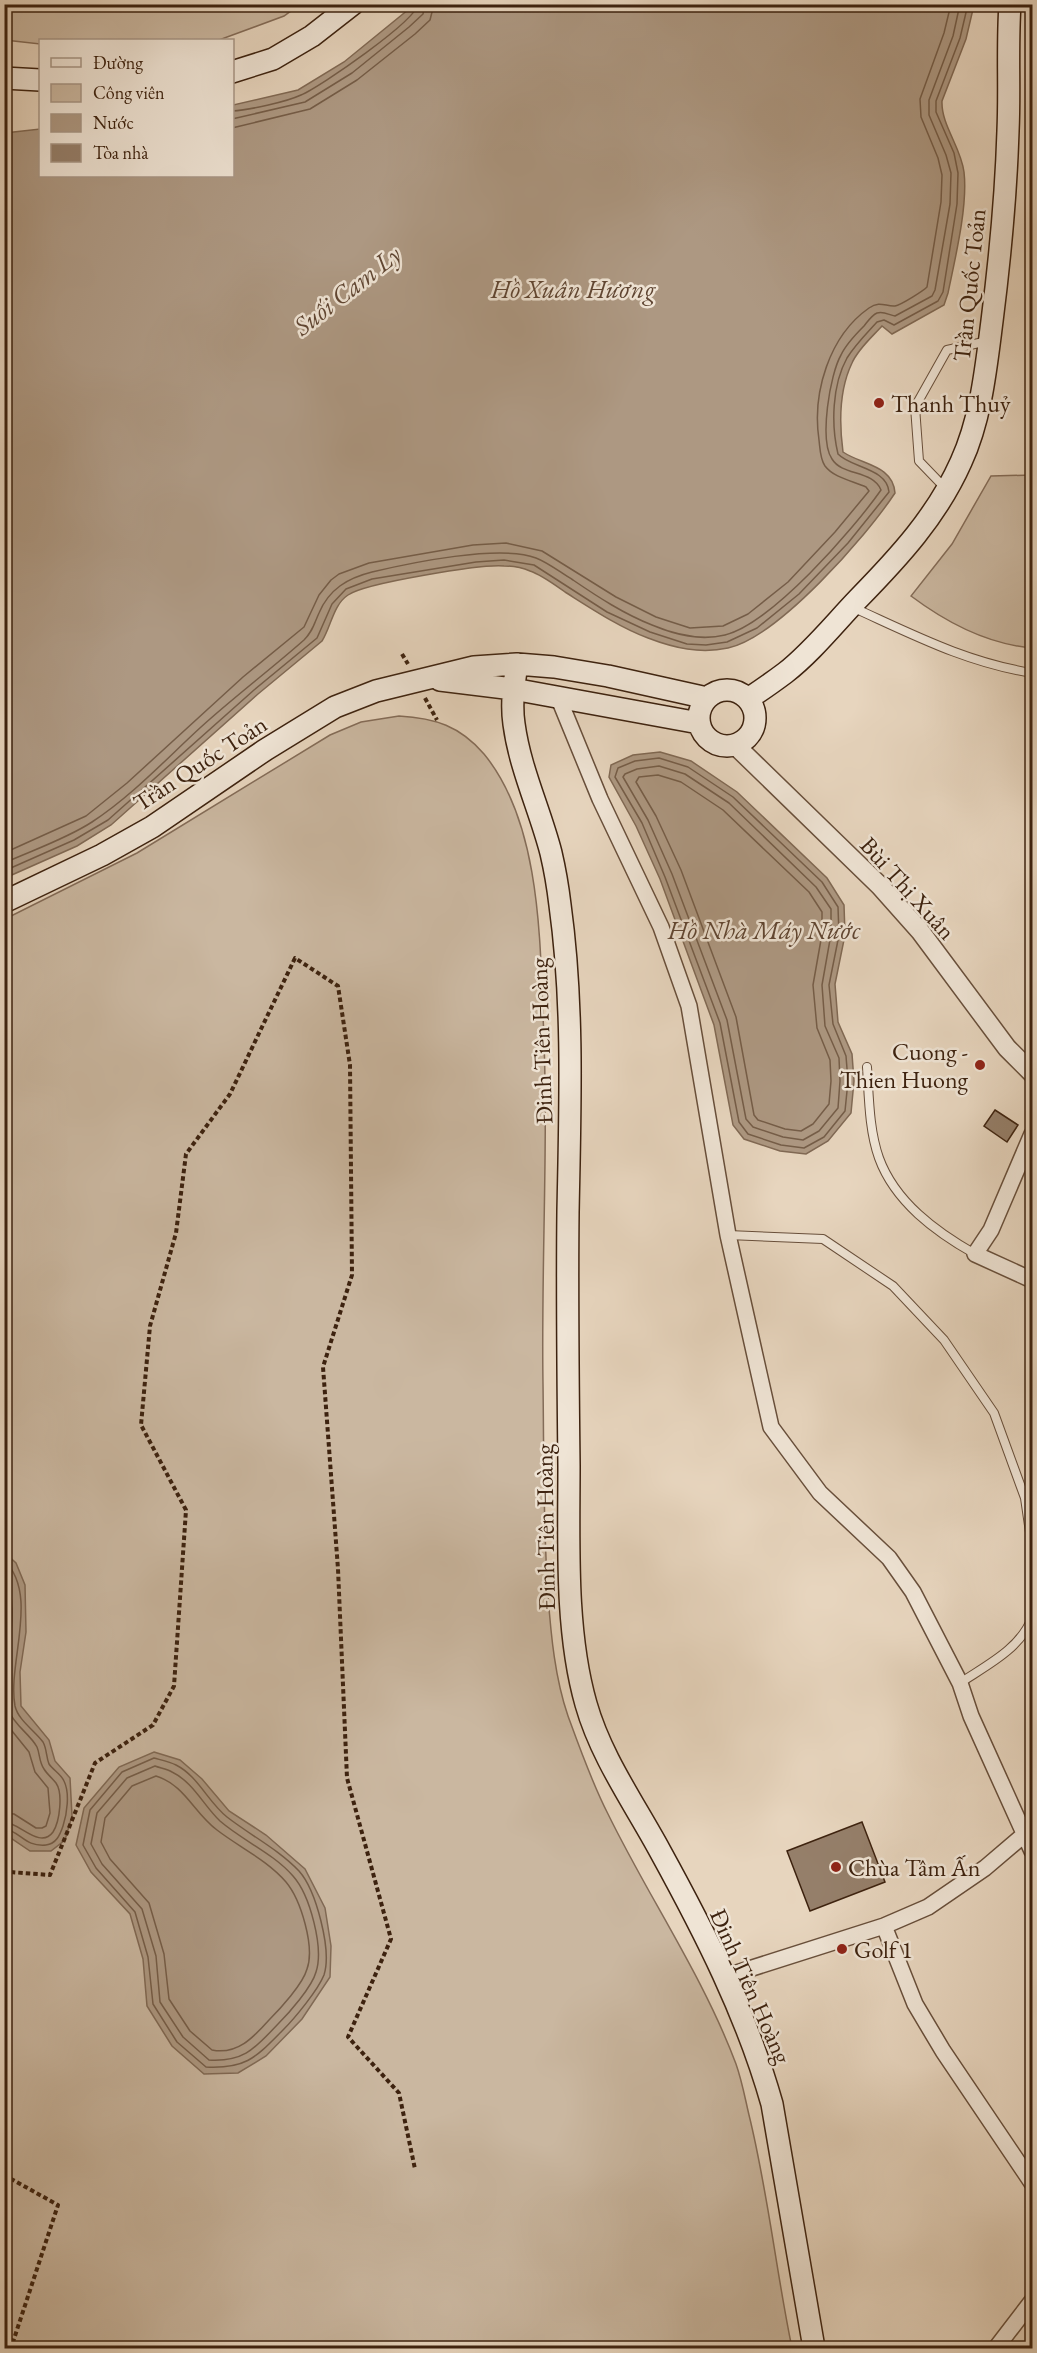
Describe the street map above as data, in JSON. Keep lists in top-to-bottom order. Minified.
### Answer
{"streets":{"main road":["Trần Quốc Toản","Đinh Tiên Hoàng"],"street":["Bùi Thị Xuân"]},"crossings":[["Trần Quốc Toản","Bùi Thị Xuân"],["Trần Quốc Toản","Đinh Tiên Hoàng"]],"water":["Hồ Xuân Hương","Suối Cam Ly","Hồ Nhà Máy Nước"],"places":["Thanh Thuỷ","Cuong - Thien Huong","Chùa Tâm Ấn","Golf 1"],"legend":["Đường","Công viên","Nước","Tòa nhà"]}
